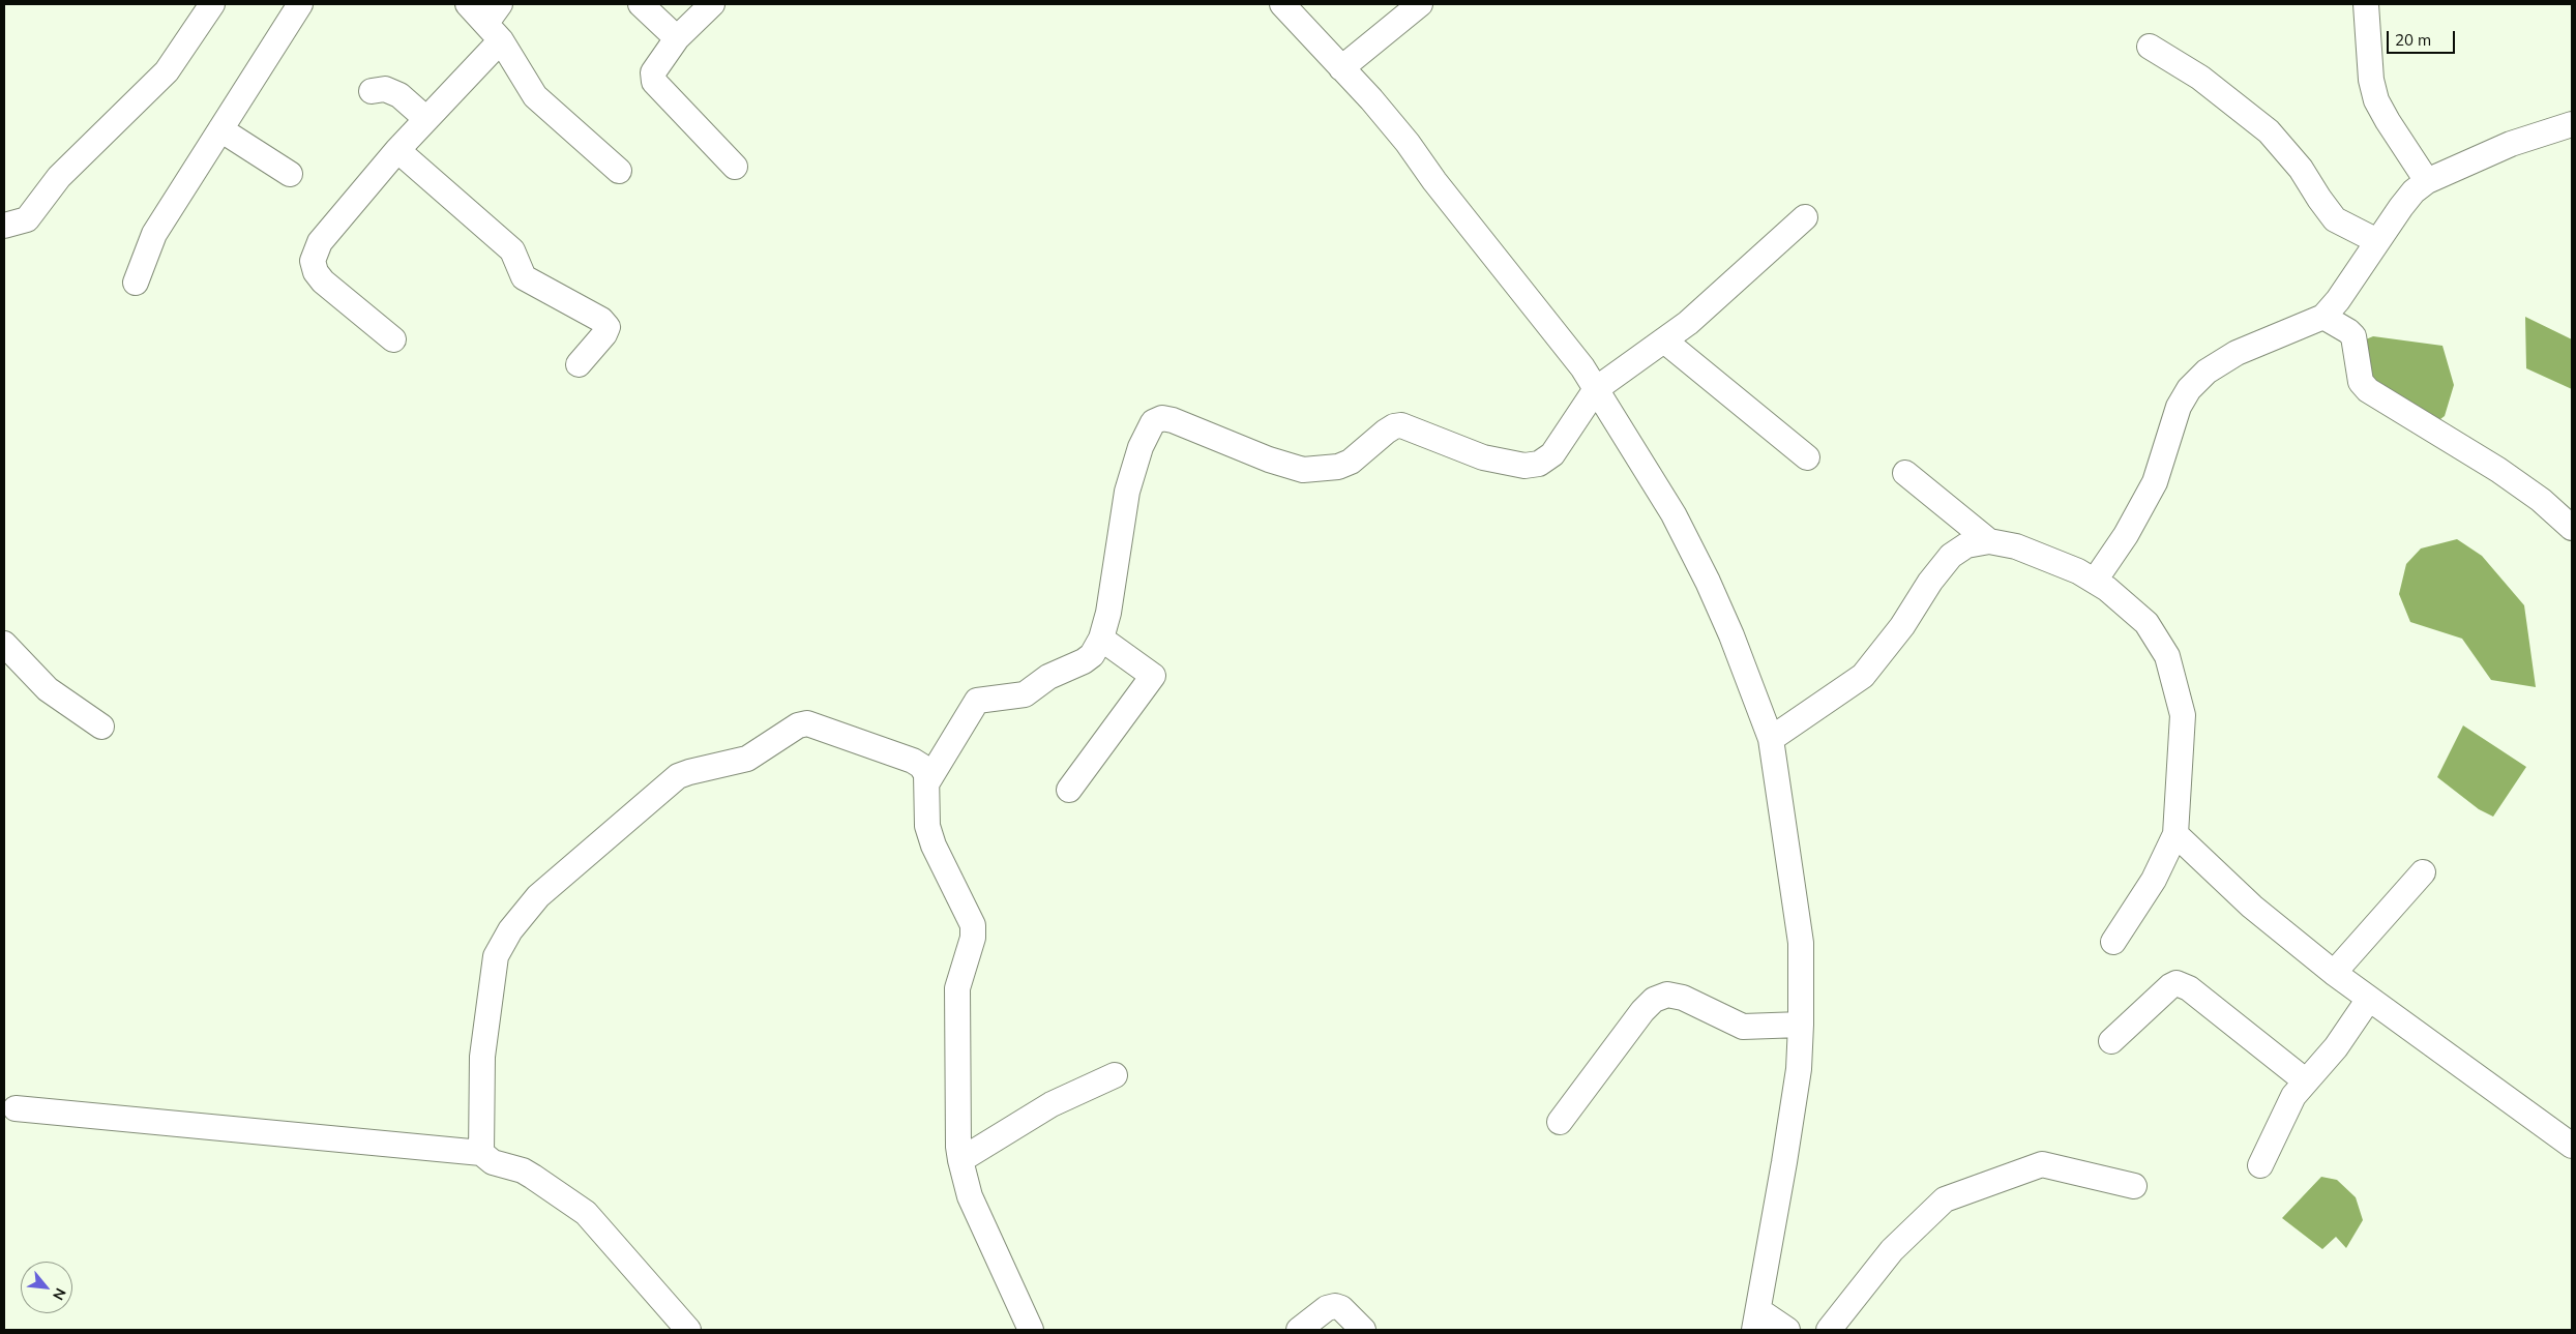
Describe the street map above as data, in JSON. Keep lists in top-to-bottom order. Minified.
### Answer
{"scale_bar":"20 m","north":"bottom right"}
